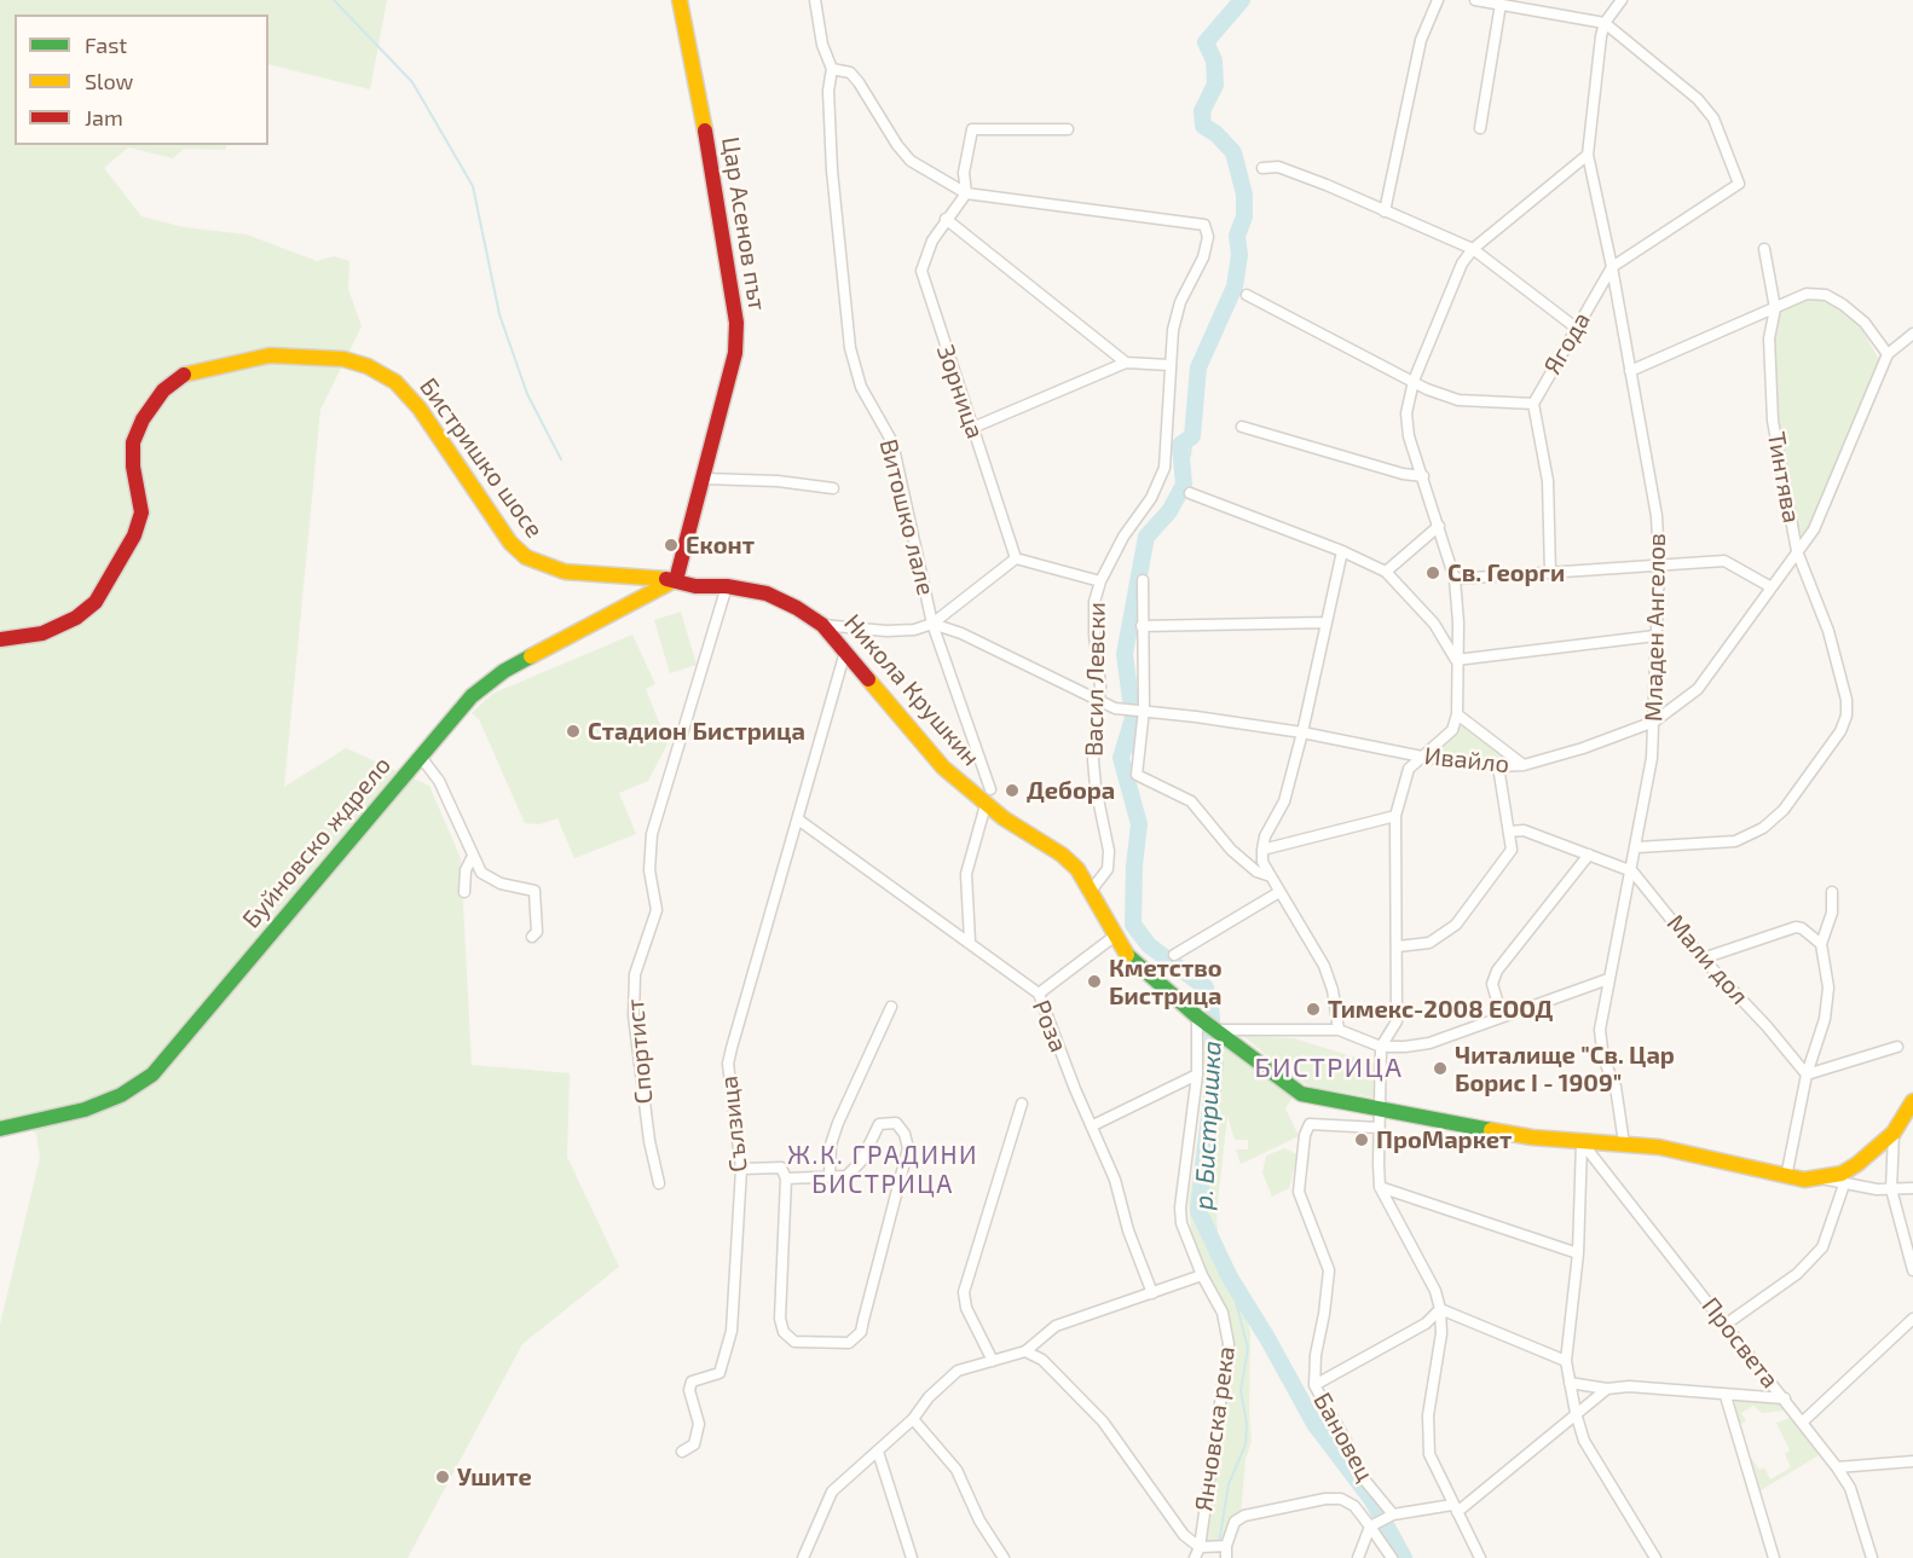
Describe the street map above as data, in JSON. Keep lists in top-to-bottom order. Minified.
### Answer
{"streets":{"street":["Цар Асенов път","Ягода","Зорница","Бистришко шосе","Тинтява","Витошко лале","Младен Ангелов","Васил Левски","Никола Крушкин","Ивайло","Буйновско ждрело","Мали дол","Роза","Спортист","Сълзица","Просвета","Янчовска река","Бановец"]},"crossings":[["Цар Асенов път","Бистришко шосе"],["Цар Асенов път","Никола Крушкин"],["Цар Асенов път","Буйновско ждрело"],["Ягода","Младен Ангелов"],["Зорница","Васил Левски"],["Бистришко шосе","Никола Крушкин"],["Бистришко шосе","Буйновско ждрело"],["Тинтява","Младен Ангелов"],["Тинтява","Ивайло"],["Витошко лале","Ивайло"],["Младен Ангелов","Ивайло"],["Младен Ангелов","Мали дол"],["Васил Левски","Никола Крушкин"],["Васил Левски","Ивайло"],["Никола Крушкин","Буйновско ждрело"],["Никола Крушкин","Спортист"],["Никола Крушкин","Сълзица"],["Никола Крушкин","Янчовска река"],["Роза","Сълзица"]],"districts":["БИСТРИЦА","Ж.К. ГРАДИНИ БИСТРИЦА"],"water":["р. Бистришка"],"places":["Еконт","Св. Георги","Стадион Бистрица","Дебора","Кметство Бистрица","Тимекс-2008 ЕООД","Читалище \"Св. Цар Борис I - 1909\"","ПроМаркет","Ушите"],"legend":["Fast","Slow","Jam"]}
